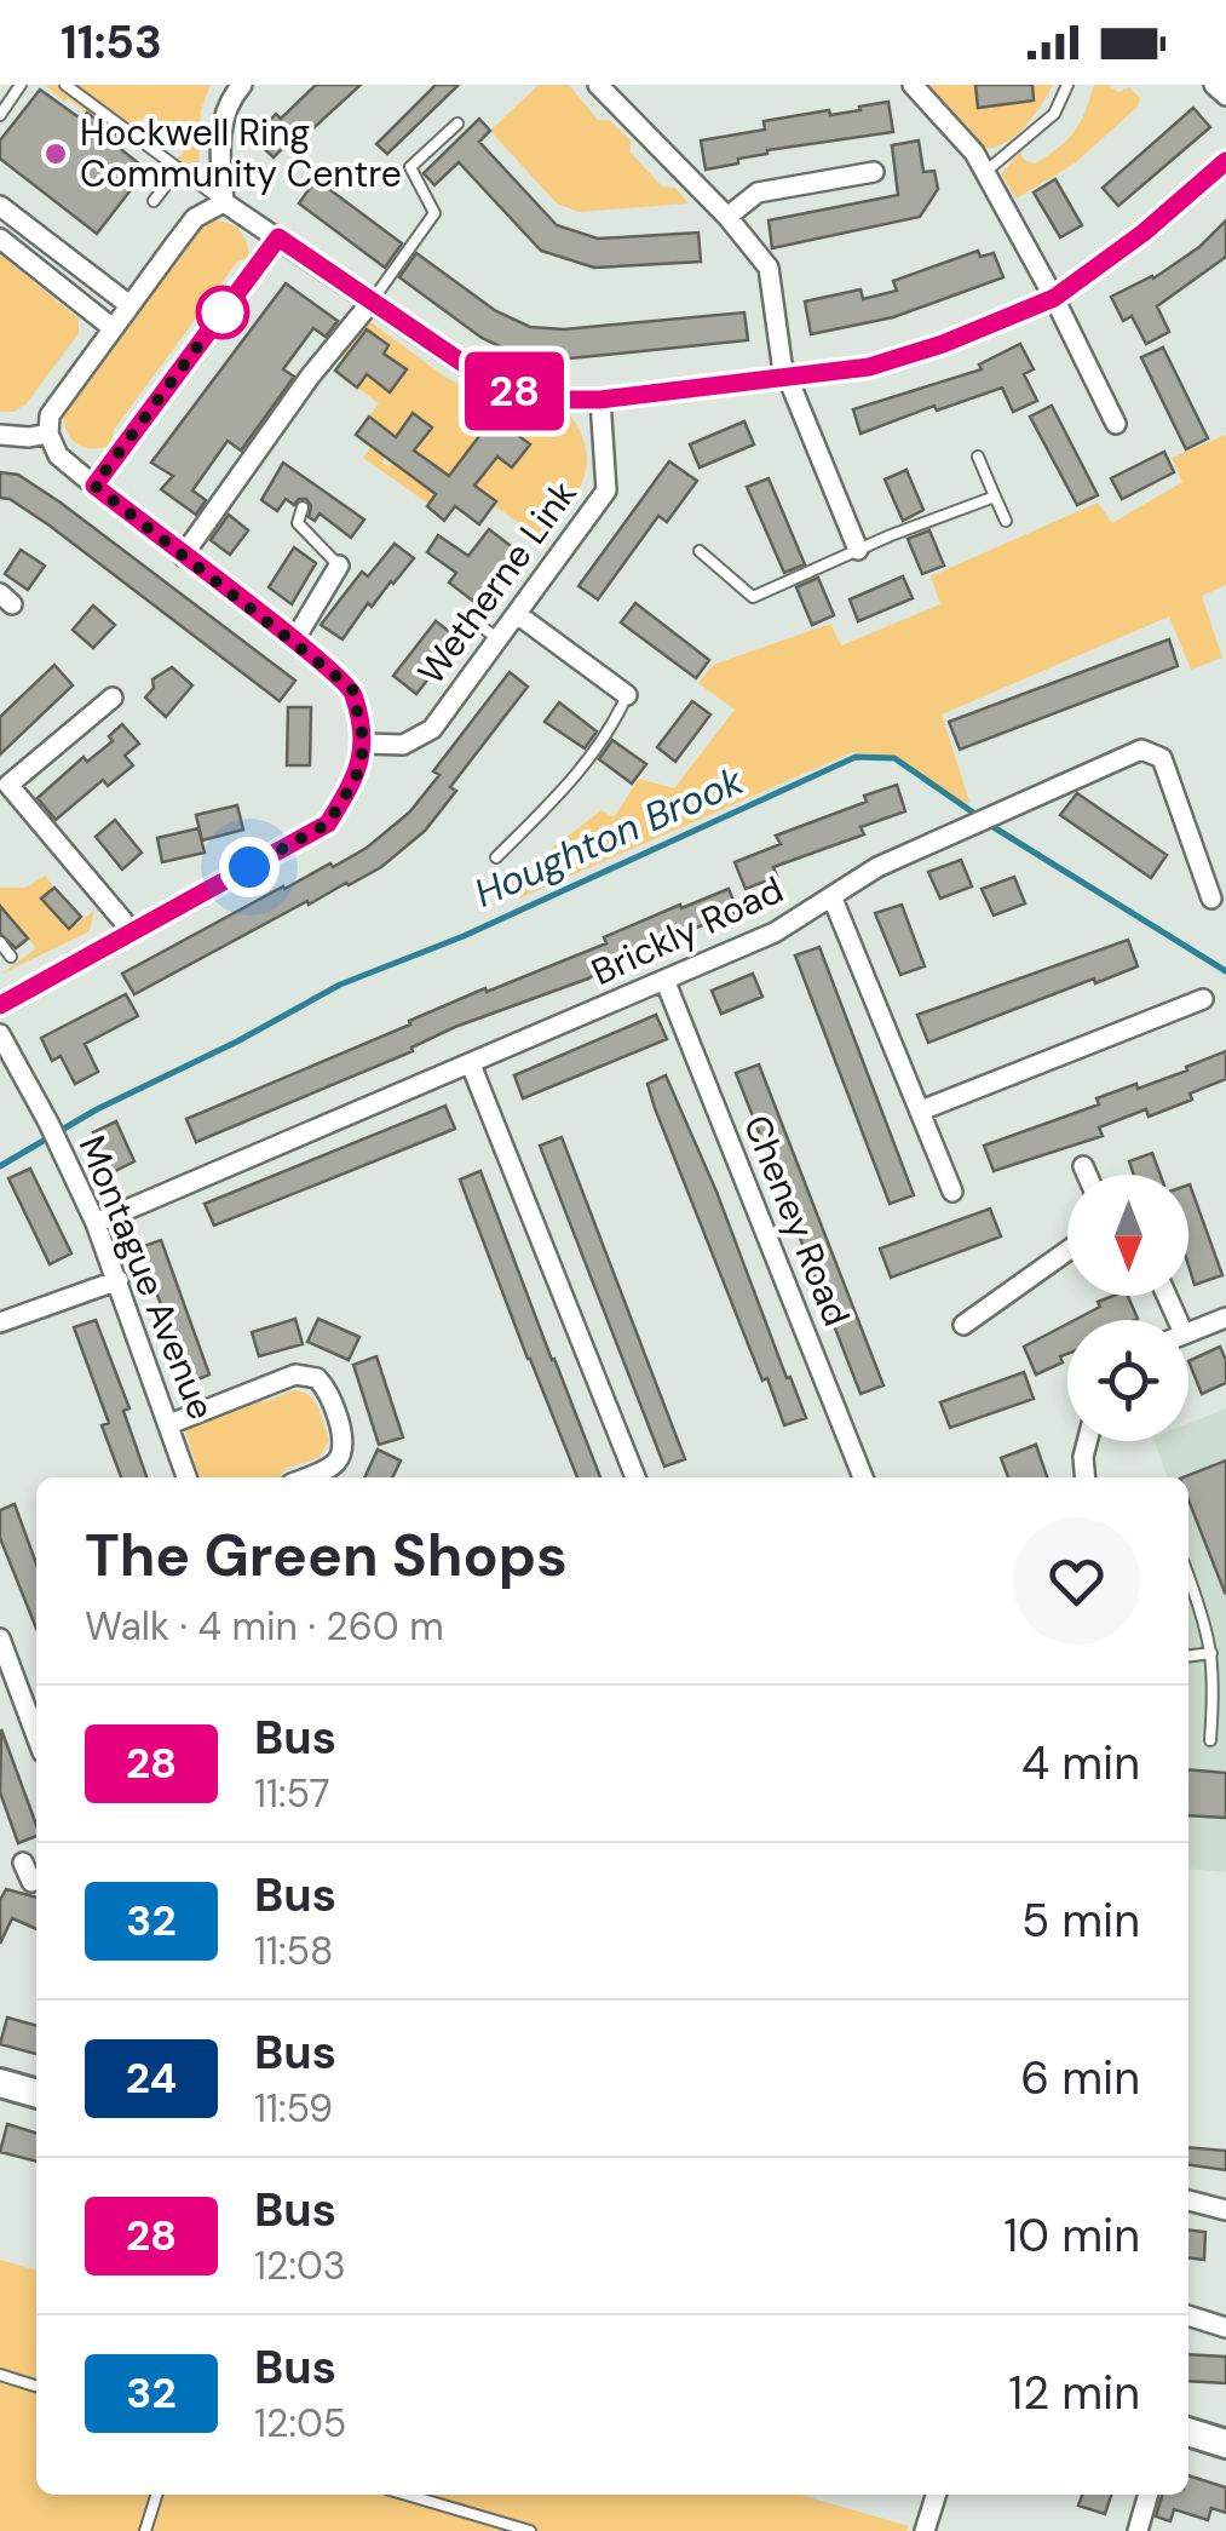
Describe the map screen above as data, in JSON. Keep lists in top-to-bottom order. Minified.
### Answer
{"streets":{"street":["Wetherne Link","Brickly Road","Cheney Road","Montague Avenue"]},"crossings":[["Brickly Road","Cheney Road"],["Brickly Road","Montague Avenue"]],"water":["Houghton Brook"],"places":["Hockwell Ring Community Centre"],"lines":["bus line 28"],"north":"bottom","page":{"status":"11:53","on_map":"28","heading":["The Green Shops","Walk · 4 min · 260 m"],"list":[{"mark":"28","name":"Bus","note":"11:57","value":"4 min"},{"mark":"32","name":"Bus","note":"11:58","value":"5 min"},{"mark":"24","name":"Bus","note":"11:59","value":"6 min"},{"mark":"28","name":"Bus","note":"12:03","value":"10 min"},{"mark":"32","name":"Bus","note":"12:05","value":"12 min"}]}}
